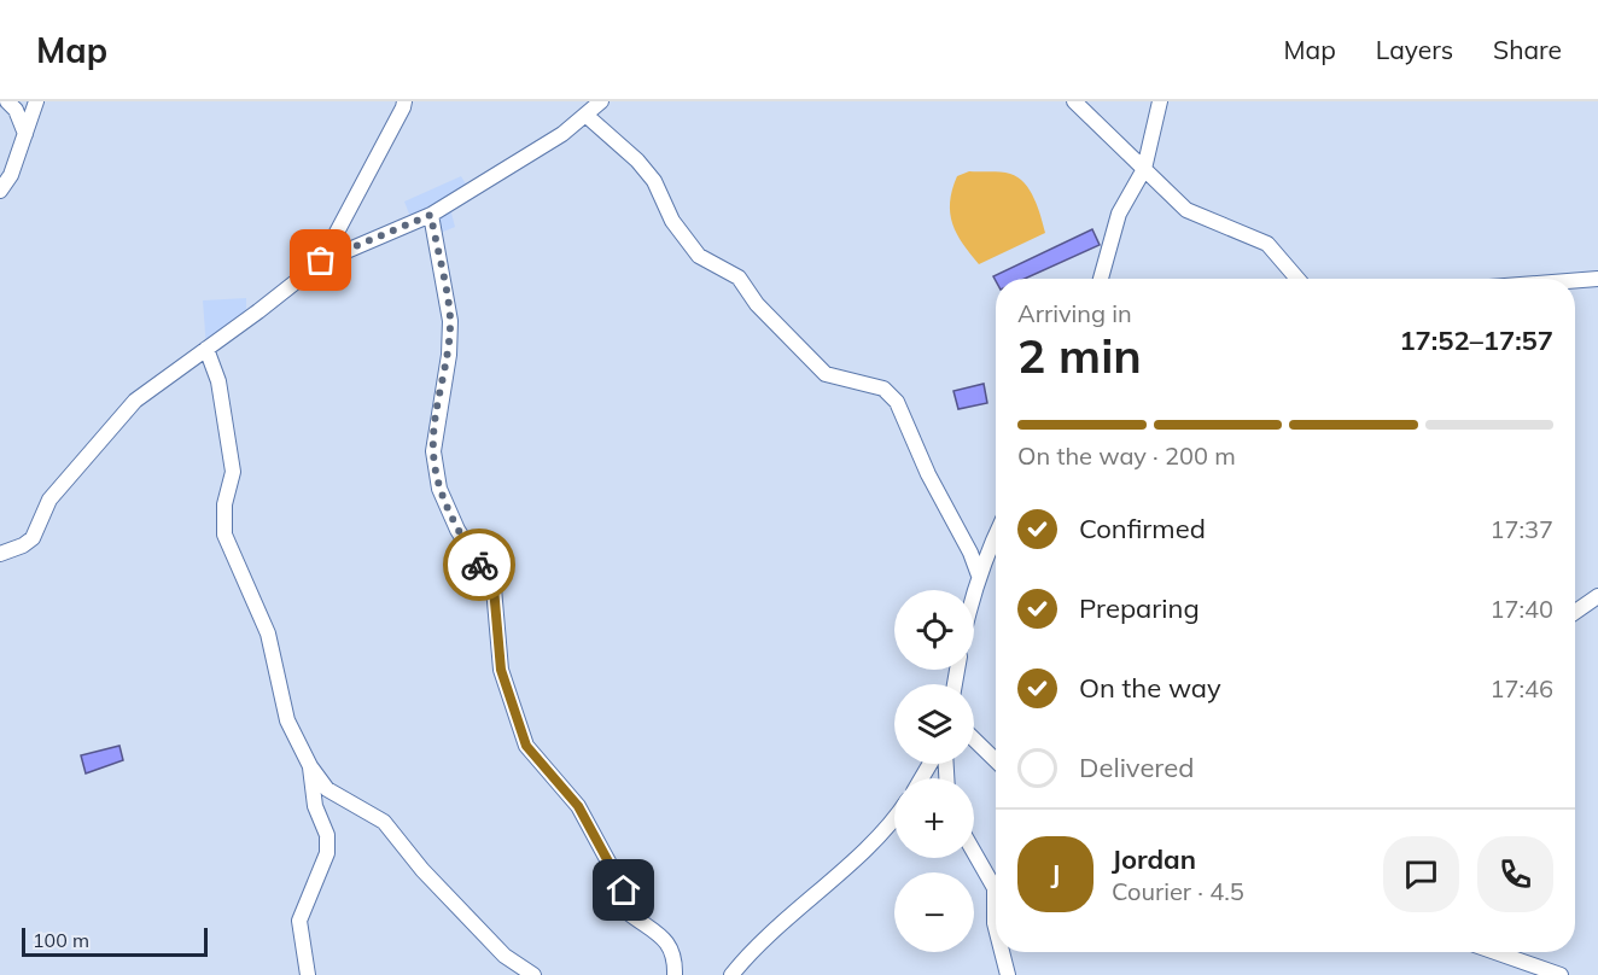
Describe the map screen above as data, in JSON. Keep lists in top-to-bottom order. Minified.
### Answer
{"scale_bar":"100 m","page":{"header":"Map","nav":["Map","Layers","Share"],"heading":["2 min","Arriving in","17:52–17:57"],"panel":["Jordan","Courier · 4.5"],"bar":"On the way · 200 m","list":[["Confirmed","17:37"],["Preparing","17:40"],["On the way","17:46"],"Delivered"],"map_buttons":["+","−"],"round":"J","scale":"100 m"}}
